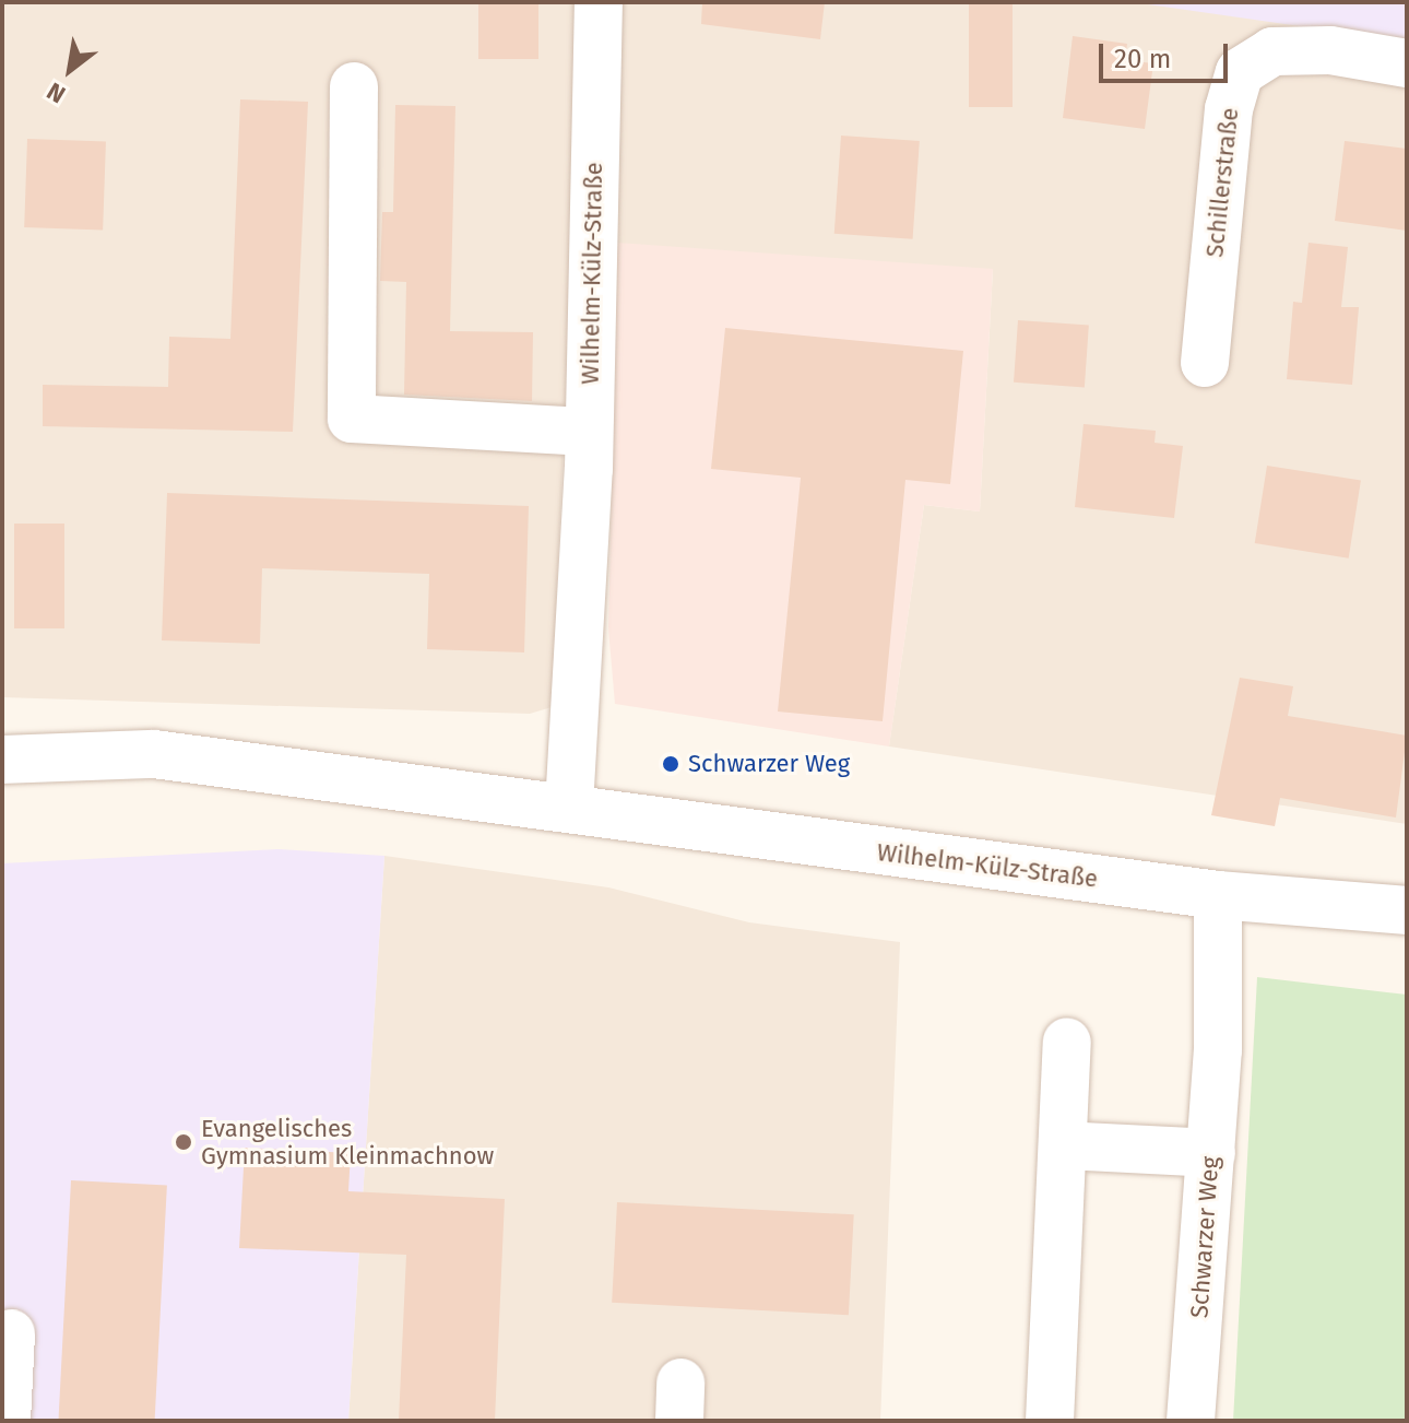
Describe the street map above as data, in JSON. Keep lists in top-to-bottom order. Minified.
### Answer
{"streets":{"street":["Schillerstraße","Wilhelm-Külz-Straße","Schwarzer Weg"]},"crossings":[["Wilhelm-Külz-Straße","Schwarzer Weg"]],"places":["Schwarzer Weg","Evangelisches Gymnasium Kleinmachnow"],"scale_bar":"20 m","north":"bottom left"}
